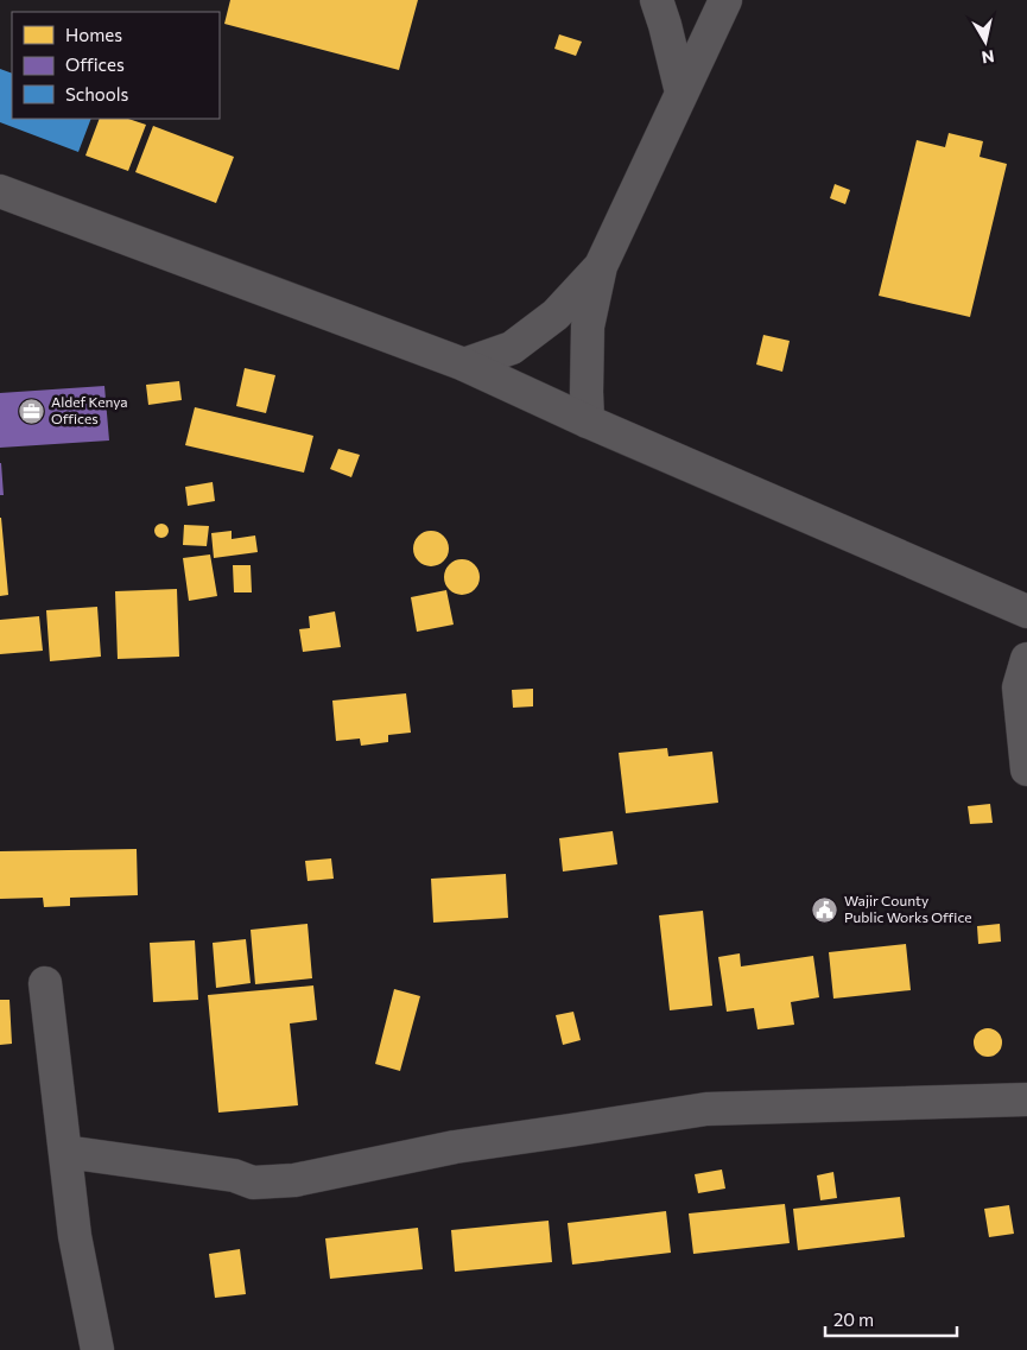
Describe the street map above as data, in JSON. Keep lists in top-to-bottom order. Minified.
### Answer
{"places":{"office":["Aldef Kenya Offices"],"public building":["Wajir County Public Works Office"]},"legend":["Homes","Offices","Schools"],"scale_bar":"20 m","north":"bottom"}
